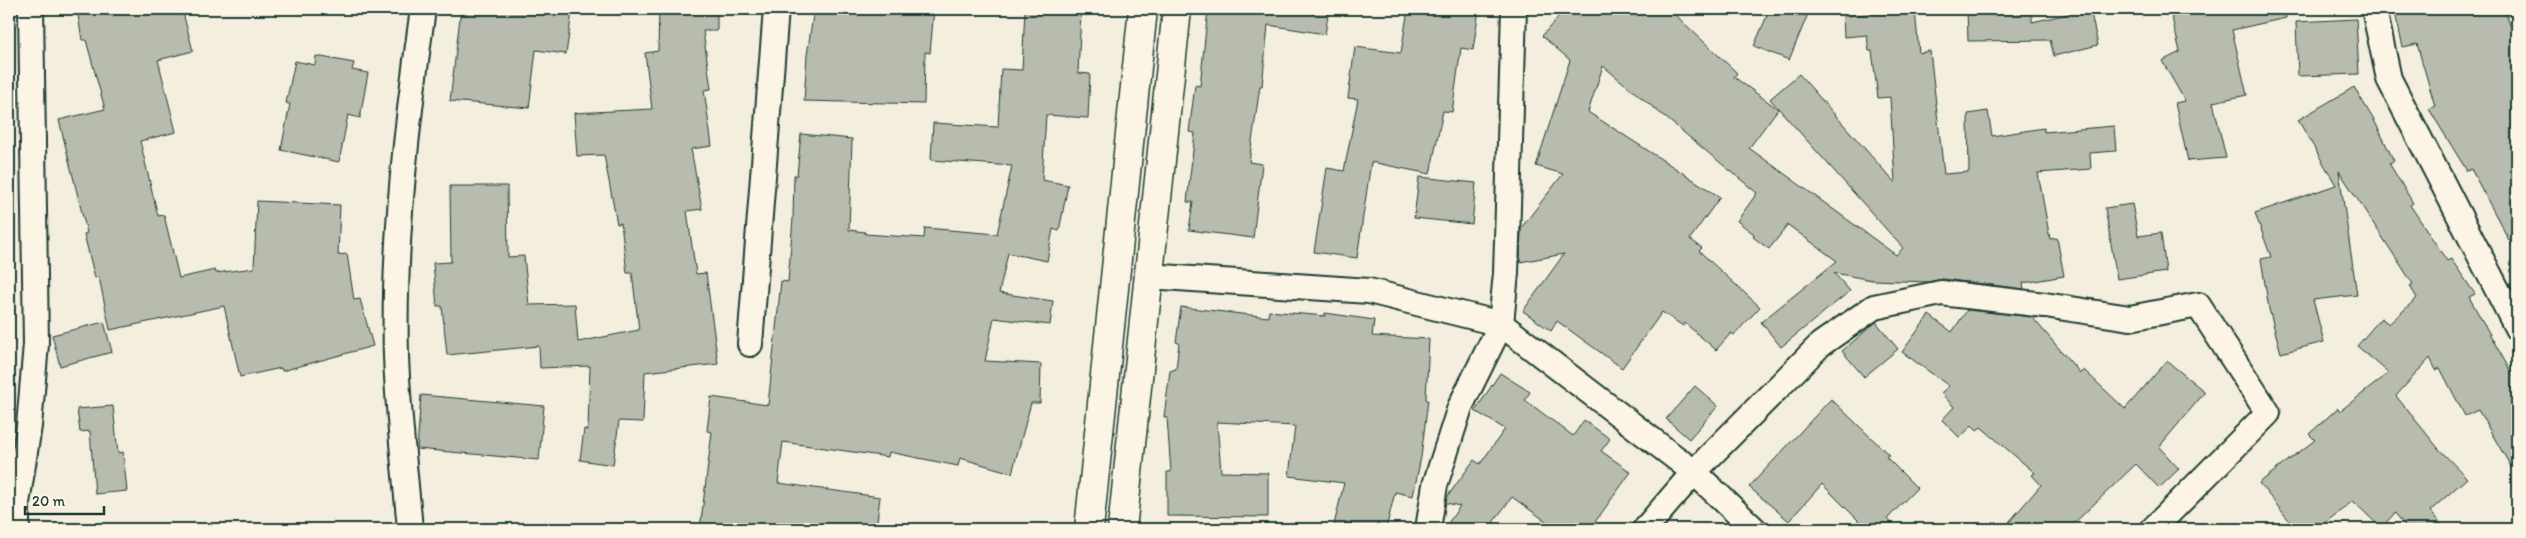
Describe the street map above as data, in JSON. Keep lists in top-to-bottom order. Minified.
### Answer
{"scale_bar":"20 m"}
